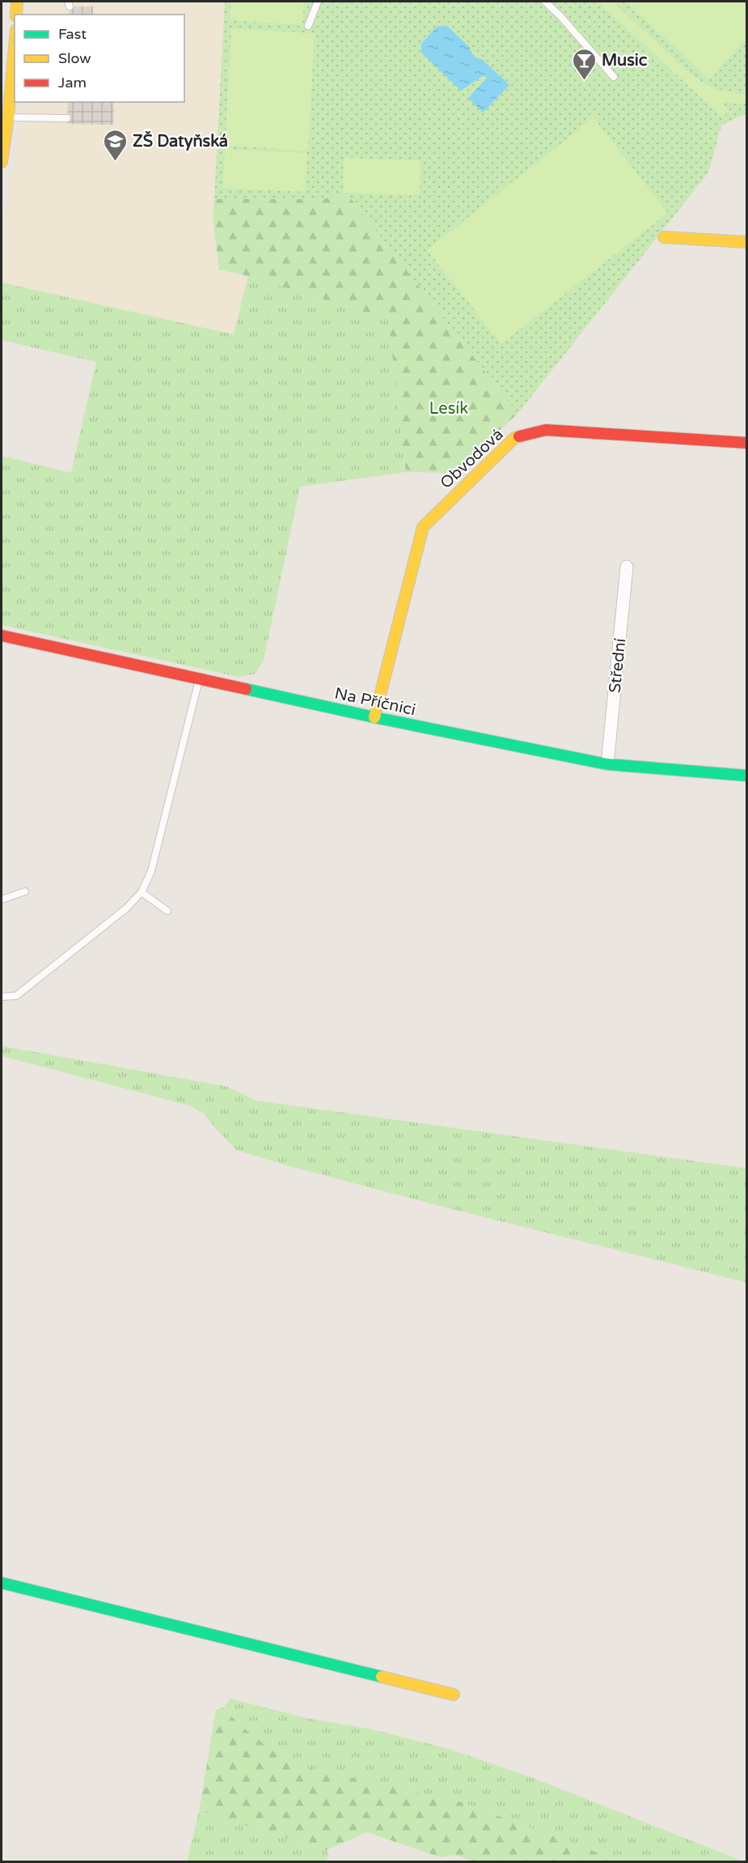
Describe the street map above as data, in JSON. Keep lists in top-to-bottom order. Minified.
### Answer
{"streets":{"street":["Obvodová","Střední","Na Příčnici"]},"crossings":[["Obvodová","Na Příčnici"],["Střední","Na Příčnici"]],"parks":["Lesík"],"places":{"bar":["Music"],"school or university":["ZŠ Datyňská"]},"legend":["Fast","Slow","Jam"]}
